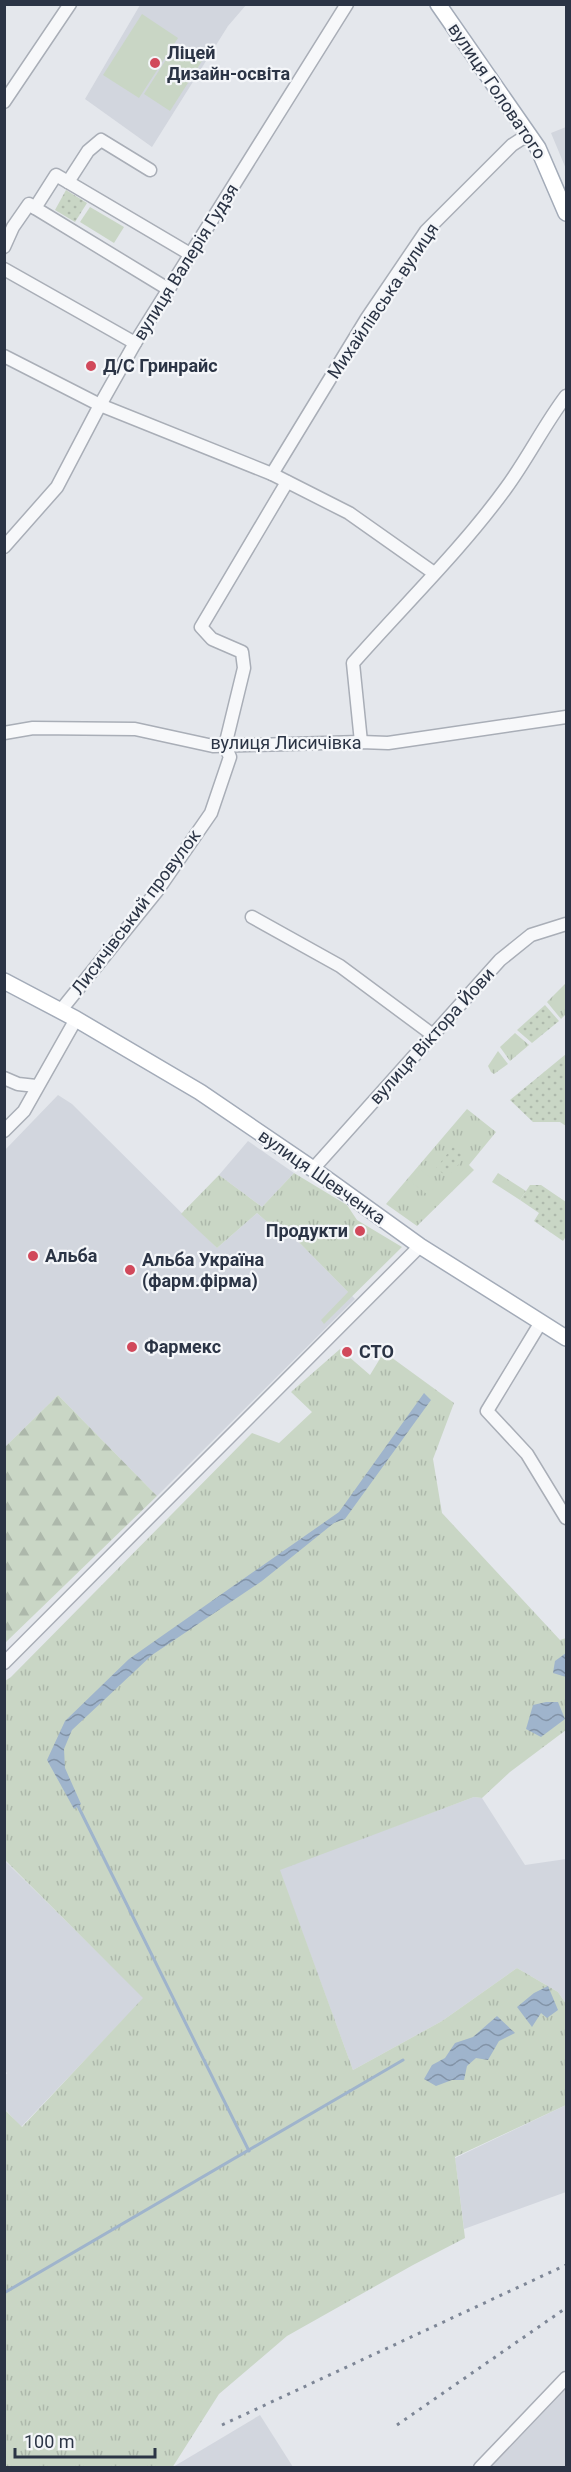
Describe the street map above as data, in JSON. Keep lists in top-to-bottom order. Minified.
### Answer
{"streets":{"main road":["вулиця Головатого","вулиця Шевченка"],"street":["вулиця Валерія Гудзя","Михайлівська вулиця","вулиця Лисичівка","Лисичівський провулок","вулиця Віктора Йови"]},"crossings":[["вулиця Головатого","Михайлівська вулиця"],["вулиця Лисичівка","Лисичівський провулок"],["Лисичівський провулок","вулиця Шевченка"],["вулиця Віктора Йови","вулиця Шевченка"]],"places":["Ліцей Дизайн-освіта","Д/С Гринрайс","Продукти","Альба","Альба Україна (фарм.фірма)","Фармекс","СТО"],"scale_bar":"100 m"}
